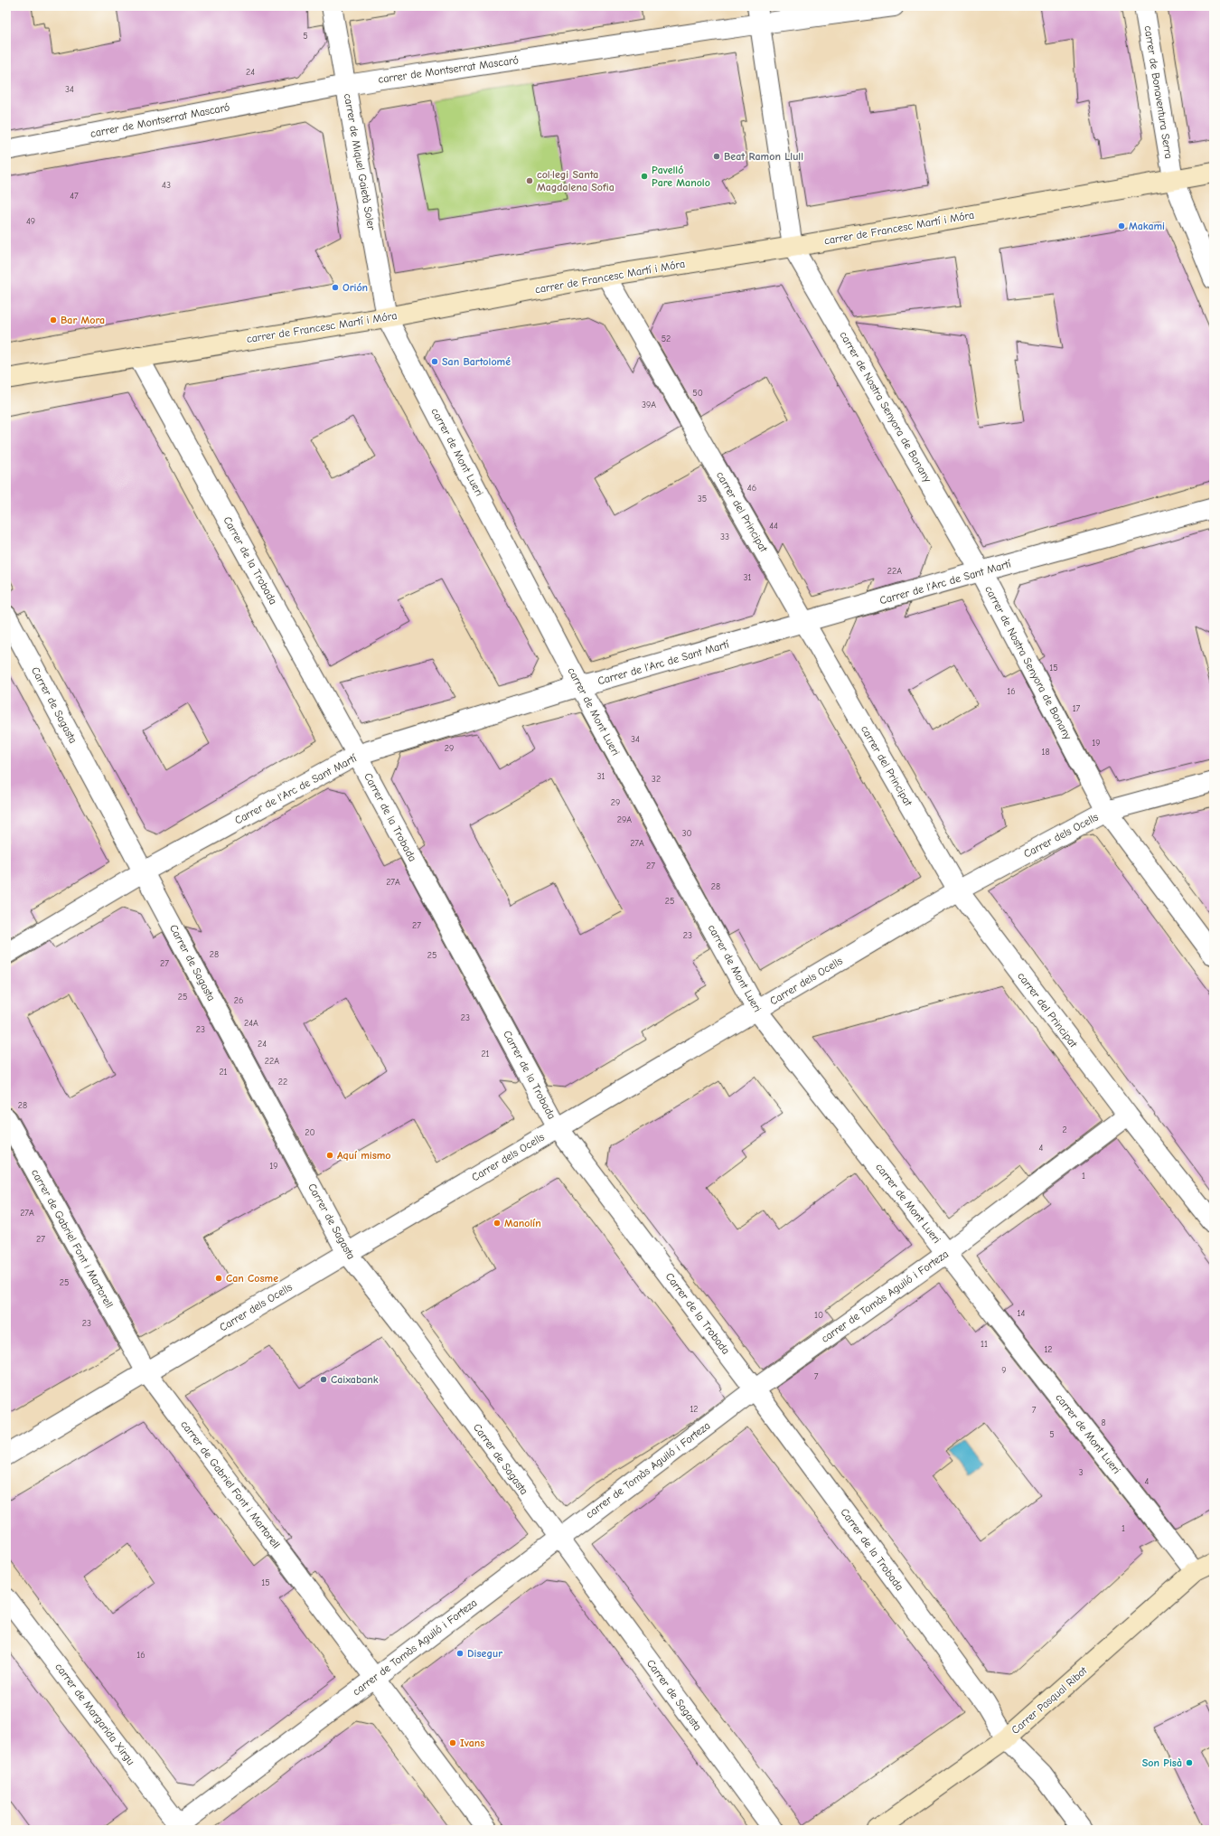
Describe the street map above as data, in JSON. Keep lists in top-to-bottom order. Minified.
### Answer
{"streets":{"street":["carrer de Montserrat Mascaró","carrer de Bonaventura Serra","carrer de Miquel Gaietà Soler","carrer de Francesc Martí i Móra","carrer de Nostra Senyora de Bonany","carrer de Mont Lueri","carrer del Principat","Carrer de la Trobada","Carrer de l'Arc de Sant Martí","Carrer de Sagasta","Carrer dels Ocells","carrer de Gabriel Font i Martorell","carrer de Tomàs Aguiló i Forteza","Carrer Pasqual Ribot","carrer de Margarida Xirgu"]},"crossings":[["carrer de Montserrat Mascaró","carrer de Miquel Gaietà Soler"],["carrer de Bonaventura Serra","carrer de Francesc Martí i Móra"],["carrer de Miquel Gaietà Soler","carrer de Francesc Martí i Móra"],["carrer de Miquel Gaietà Soler","carrer de Mont Lueri"],["carrer de Francesc Martí i Móra","carrer de Nostra Senyora de Bonany"],["carrer de Francesc Martí i Móra","carrer de Mont Lueri"],["carrer de Francesc Martí i Móra","carrer del Principat"],["carrer de Francesc Martí i Móra","Carrer de la Trobada"],["carrer de Nostra Senyora de Bonany","Carrer de l'Arc de Sant Martí"],["carrer de Nostra Senyora de Bonany","Carrer dels Ocells"],["carrer de Mont Lueri","Carrer de l'Arc de Sant Martí"],["carrer de Mont Lueri","Carrer dels Ocells"],["carrer de Mont Lueri","carrer de Tomàs Aguiló i Forteza"],["carrer de Mont Lueri","Carrer Pasqual Ribot"],["carrer del Principat","Carrer de l'Arc de Sant Martí"],["carrer del Principat","Carrer dels Ocells"],["carrer del Principat","carrer de Tomàs Aguiló i Forteza"],["Carrer de la Trobada","Carrer de l'Arc de Sant Martí"],["Carrer de la Trobada","Carrer dels Ocells"],["Carrer de la Trobada","carrer de Tomàs Aguiló i Forteza"],["Carrer de la Trobada","Carrer Pasqual Ribot"],["Carrer de l'Arc de Sant Martí","Carrer de Sagasta"],["Carrer de Sagasta","Carrer dels Ocells"],["Carrer de Sagasta","carrer de Tomàs Aguiló i Forteza"],["Carrer dels Ocells","carrer de Gabriel Font i Martorell"],["carrer de Gabriel Font i Martorell","carrer de Tomàs Aguiló i Forteza"],["carrer de Tomàs Aguiló i Forteza","carrer de Margarida Xirgu"]],"places":["Beat Ramon Llull","Pavelló Pare Manolo","col·legi Santa Magdalena Sofia","Makami","Orión","Bar Mora","San Bartolomé","Aquí mismo","Manolín","Can Cosme","Caixabank","Disegur","Ivans","Son Pisà"],"house_numbers":["5","24","34","43","47","49","52","50","39A","46","35","44","33","22A","31","15","16","17","34","19","29","18","31","32","29","29A","30","27A","27","27A","28","25","27","23","28","25","27","25","26","23","24A","23","24","21","22A","21","22","28","2","20","4","19","1","27A","27","25","14","10","23","11","12","9","7","12","7","8","5","3","4","1","15","16"]}
